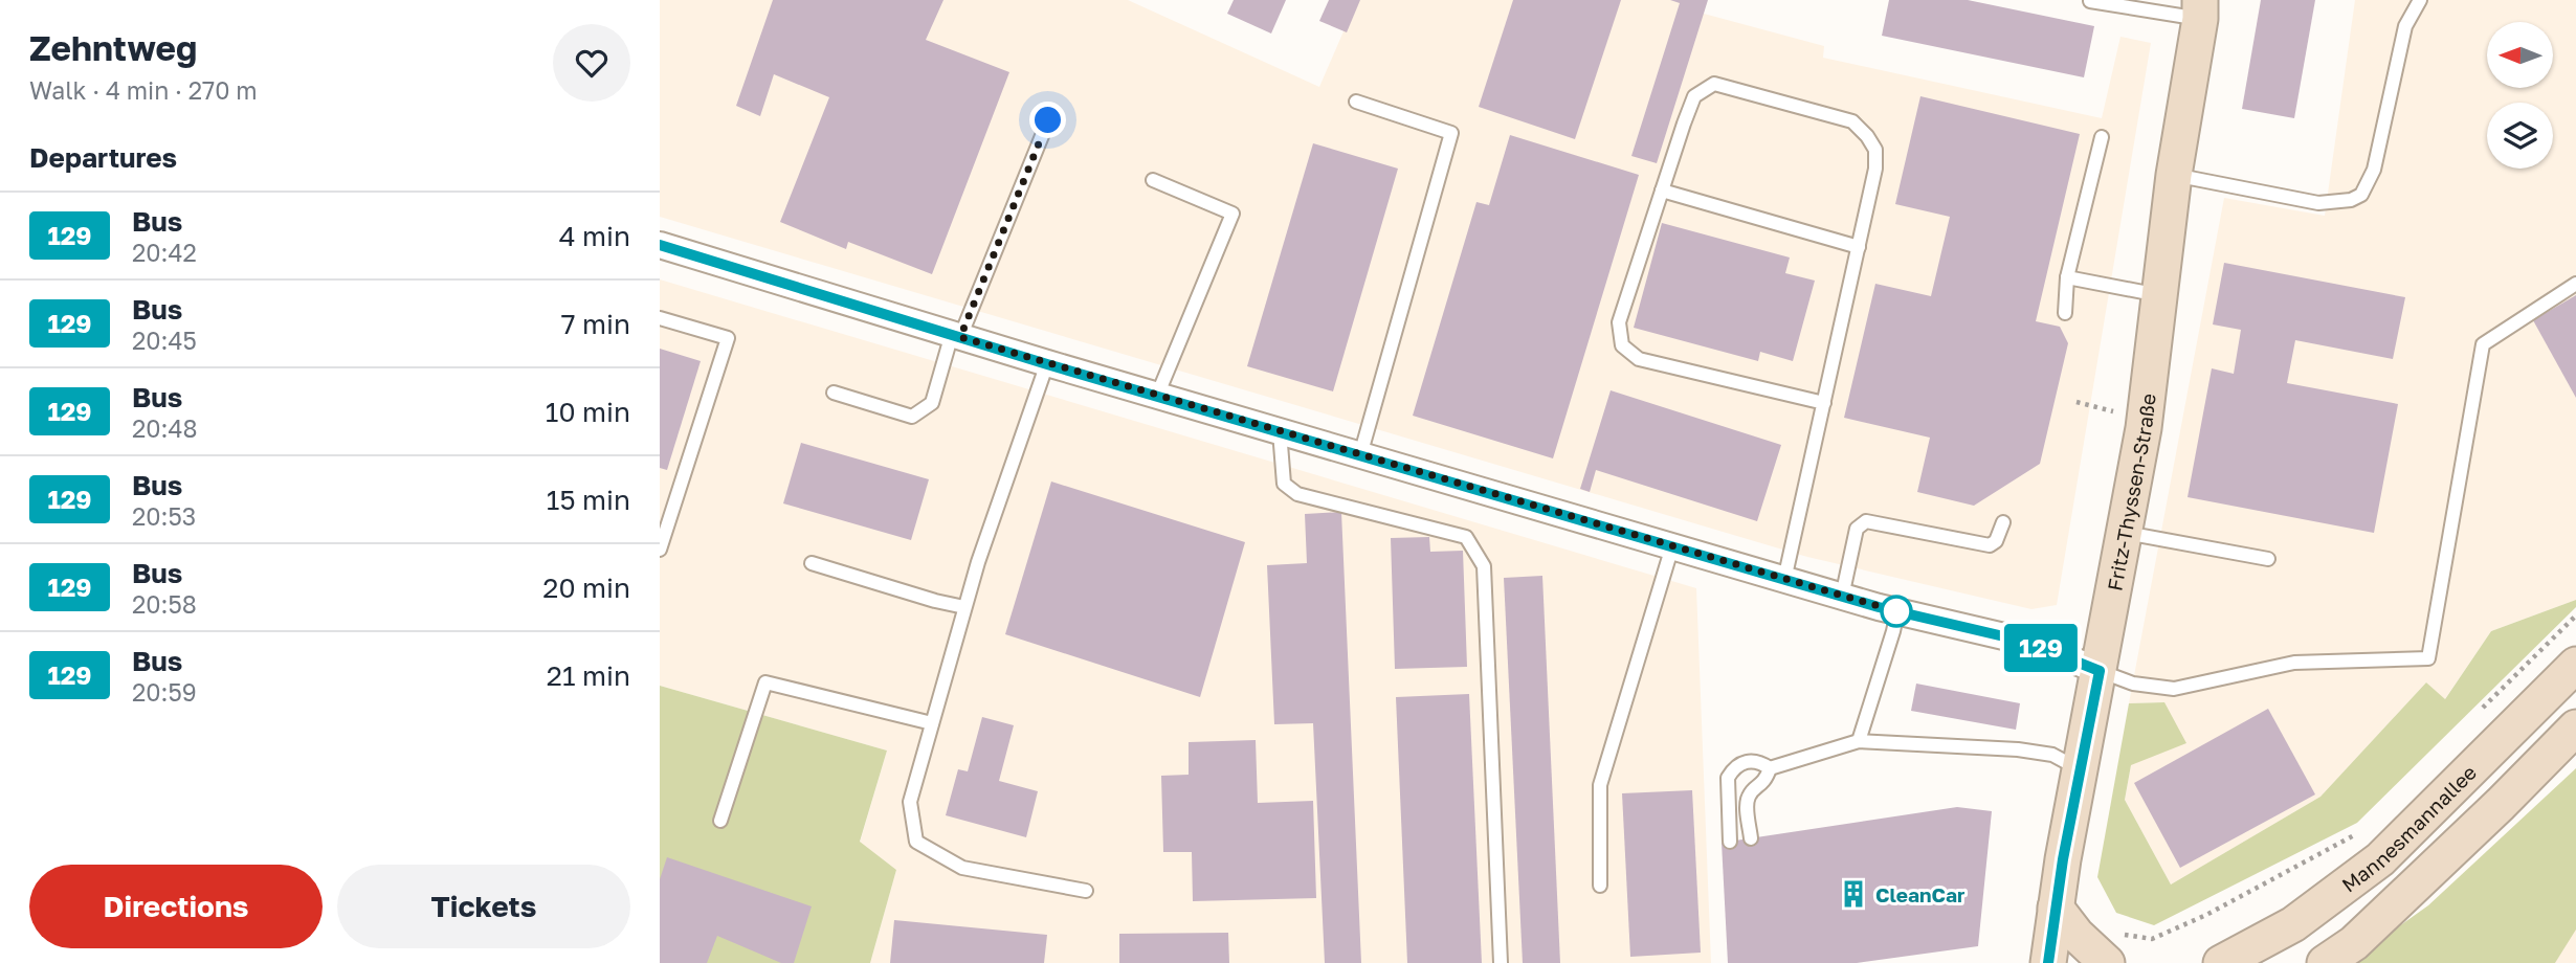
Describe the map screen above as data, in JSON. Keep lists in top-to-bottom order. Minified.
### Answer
{"streets":{"street":["Fritz-Thyssen-Straße","Mannesmannallee"]},"places":{"building":["CleanCar"]},"lines":["bus line 129"],"north":"left","page":{"heading":[["Zehntweg","Walk · 4 min · 270 m"],"Departures"],"on_map":"129","list":[{"mark":"129","name":"Bus","note":"20:42","value":"4 min"},{"mark":"129","name":"Bus","note":"20:45","value":"7 min"},{"mark":"129","name":"Bus","note":"20:48","value":"10 min"},{"mark":"129","name":"Bus","note":"20:53","value":"15 min"},{"mark":"129","name":"Bus","note":"20:58","value":"20 min"},{"mark":"129","name":"Bus","note":"20:59","value":"21 min"}],"buttons":["Directions","Tickets"]}}
